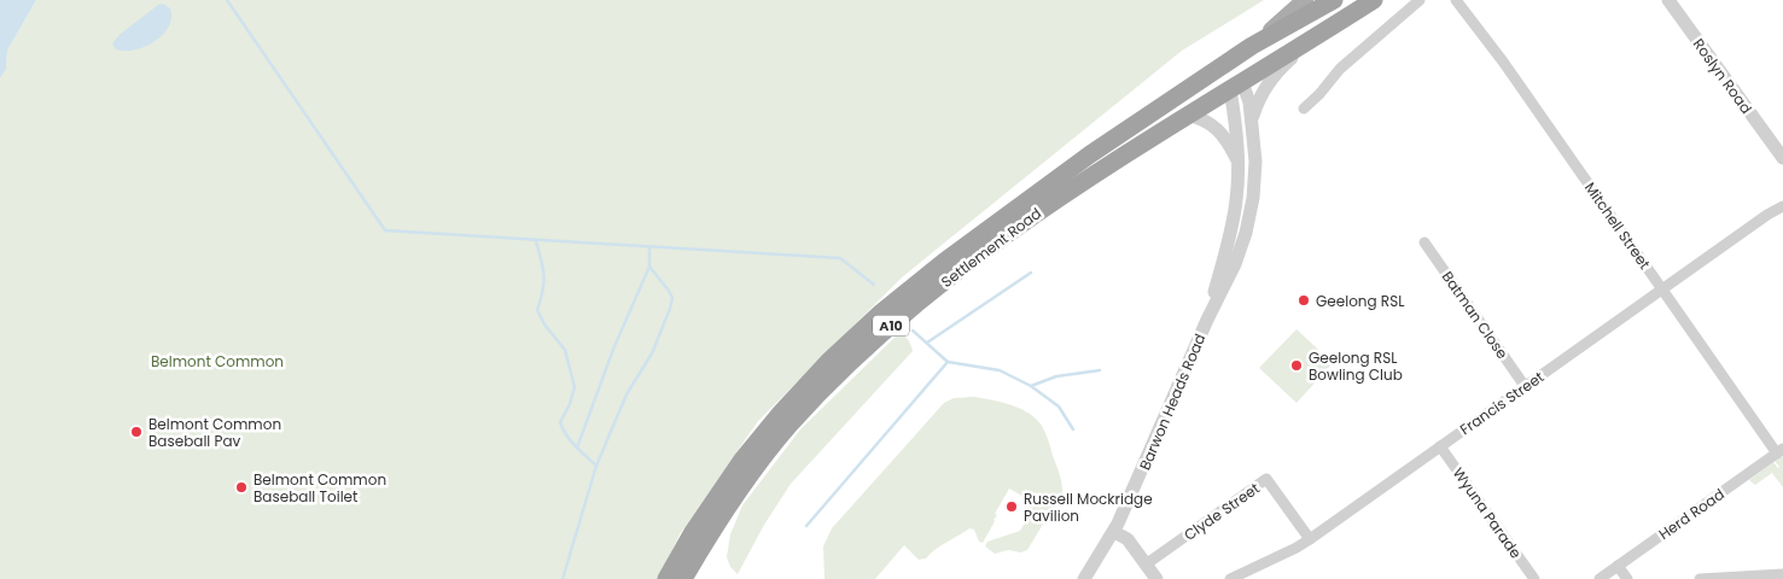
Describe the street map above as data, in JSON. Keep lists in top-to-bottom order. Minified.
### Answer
{"streets":{"highway":["Settlement Road","A10"],"street":["Roslyn Road","Mitchell Street","Batman Close","Barwon Heads Road","Francis Street","Clyde Street","Wyuna Parade","Herd Road"]},"crossings":[["Mitchell Street","Francis Street"],["Mitchell Street","Herd Road"],["Settlement Road","Barwon Heads Road"],["Batman Close","Francis Street"],["Francis Street","Clyde Street"],["Francis Street","Wyuna Parade"]],"parks":["Belmont Common"],"places":["Geelong RSL","Geelong RSL Bowling Club","Belmont Common Baseball Pav","Belmont Common Baseball Toilet","Russell Mockridge Pavilion"]}
